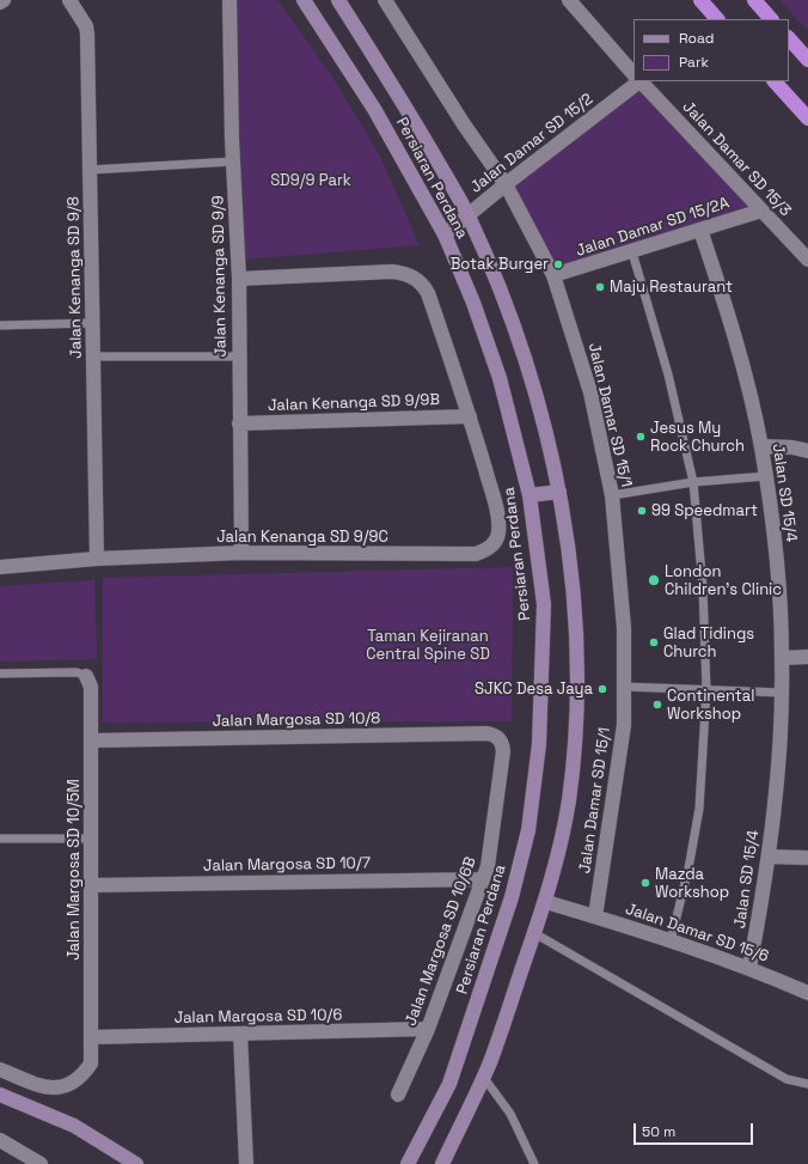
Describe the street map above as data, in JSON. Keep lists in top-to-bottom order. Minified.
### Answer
{"streets":{"main road":["Persiaran Perdana"],"street":["Jalan Damar SD 15/2","Jalan Damar SD 15/3","Jalan Damar SD 15/2A","Jalan Kenanga SD 9/9","Jalan Kenanga SD 9/8","Jalan Kenanga SD 9/9B","Jalan Damar SD 15/1","Jalan SD 15/4","Jalan Kenanga SD 9/9C","Jalan Margosa SD 10/8","Jalan Margosa SD 10/7","Jalan Margosa SD 10/5M","Jalan Damar SD 15/6","Jalan Margosa SD 10/6B","Jalan Margosa SD 10/6"]},"crossings":[["Jalan Damar SD 15/2","Persiaran Perdana"],["Jalan Damar SD 15/2","Jalan Damar SD 15/1"],["Jalan Damar SD 15/3","Jalan Damar SD 15/2A"],["Persiaran Perdana","Jalan Damar SD 15/6"],["Jalan Damar SD 15/2A","Jalan Damar SD 15/1"],["Jalan Damar SD 15/2A","Jalan SD 15/4"],["Jalan Kenanga SD 9/9","Jalan Kenanga SD 9/9B"],["Jalan Kenanga SD 9/9","Jalan Kenanga SD 9/9C"],["Jalan Kenanga SD 9/8","Jalan Kenanga SD 9/9C"],["Jalan Kenanga SD 9/9B","Jalan Kenanga SD 9/9C"],["Jalan Damar SD 15/1","Jalan Damar SD 15/6"],["Jalan SD 15/4","Jalan Damar SD 15/6"],["Jalan Margosa SD 10/8","Jalan Margosa SD 10/5M"],["Jalan Margosa SD 10/8","Jalan Margosa SD 10/6B"],["Jalan Margosa SD 10/7","Jalan Margosa SD 10/5M"],["Jalan Margosa SD 10/7","Jalan Margosa SD 10/6B"],["Jalan Margosa SD 10/5M","Jalan Margosa SD 10/6"],["Jalan Margosa SD 10/6B","Jalan Margosa SD 10/6"]],"parks":["SD9/9 Park","Taman Kejiranan Central Spine SD"],"places":["Botak Burger","Maju Restaurant","Jesus My Rock Church","99 Speedmart","London Children's Clinic","Glad Tidings Church","SJKC Desa Jaya","Continental Workshop","Mazda Workshop"],"legend":["Road","Park"],"scale_bar":"50 m"}
